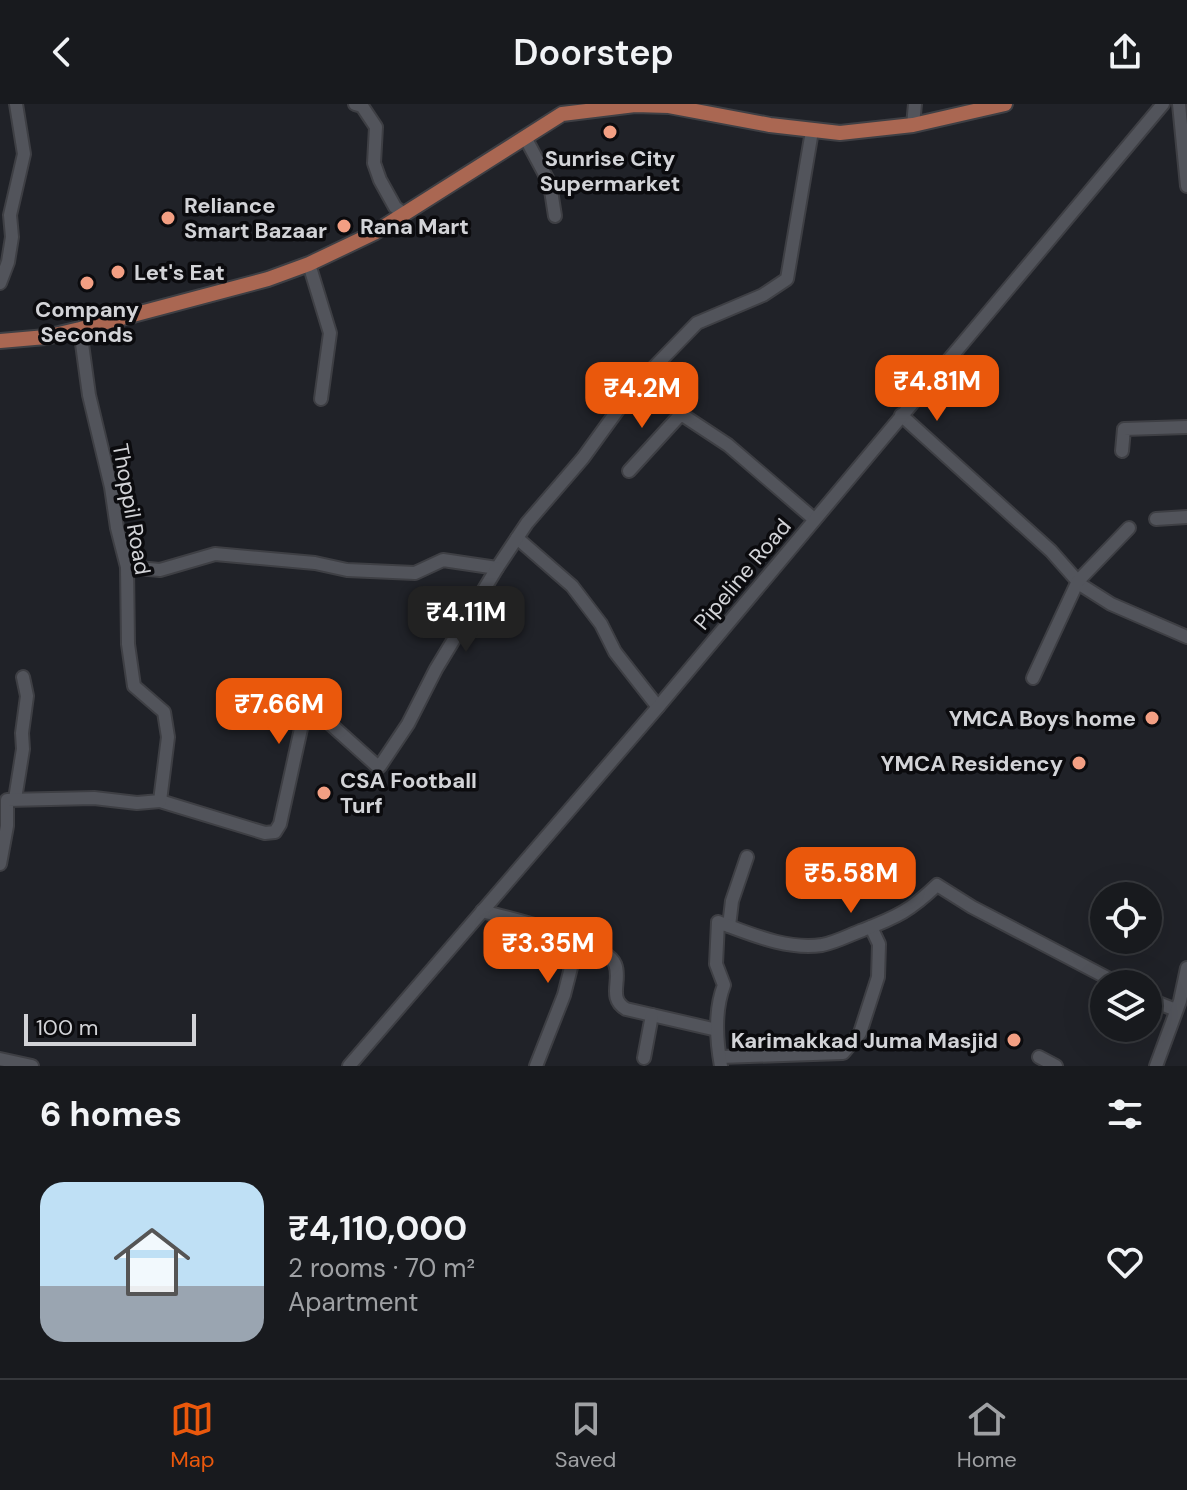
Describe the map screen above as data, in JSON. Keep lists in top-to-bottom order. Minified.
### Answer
{"streets":{"street":["Thoppil Road","Pipeline Road"]},"places":["Sunrise City Supermarket","Reliance Smart Bazaar","Rana Mart","Let's Eat","Company Seconds","YMCA Boys home","YMCA Residency","CSA Football Turf","Karimakkad Juma Masjid"],"scale_bar":"100 m","page":{"header":"Doorstep","price":["₹4.81M","₹4.2M","₹4.11M","₹7.66M","₹5.58M","₹3.35M"],"scale":"100 m","heading":"6 homes","list":[{"name":"₹4,110,000","note":"2 rooms · 70 m² · Apartment"}],"tabs":["Map","Saved","Home"]}}
